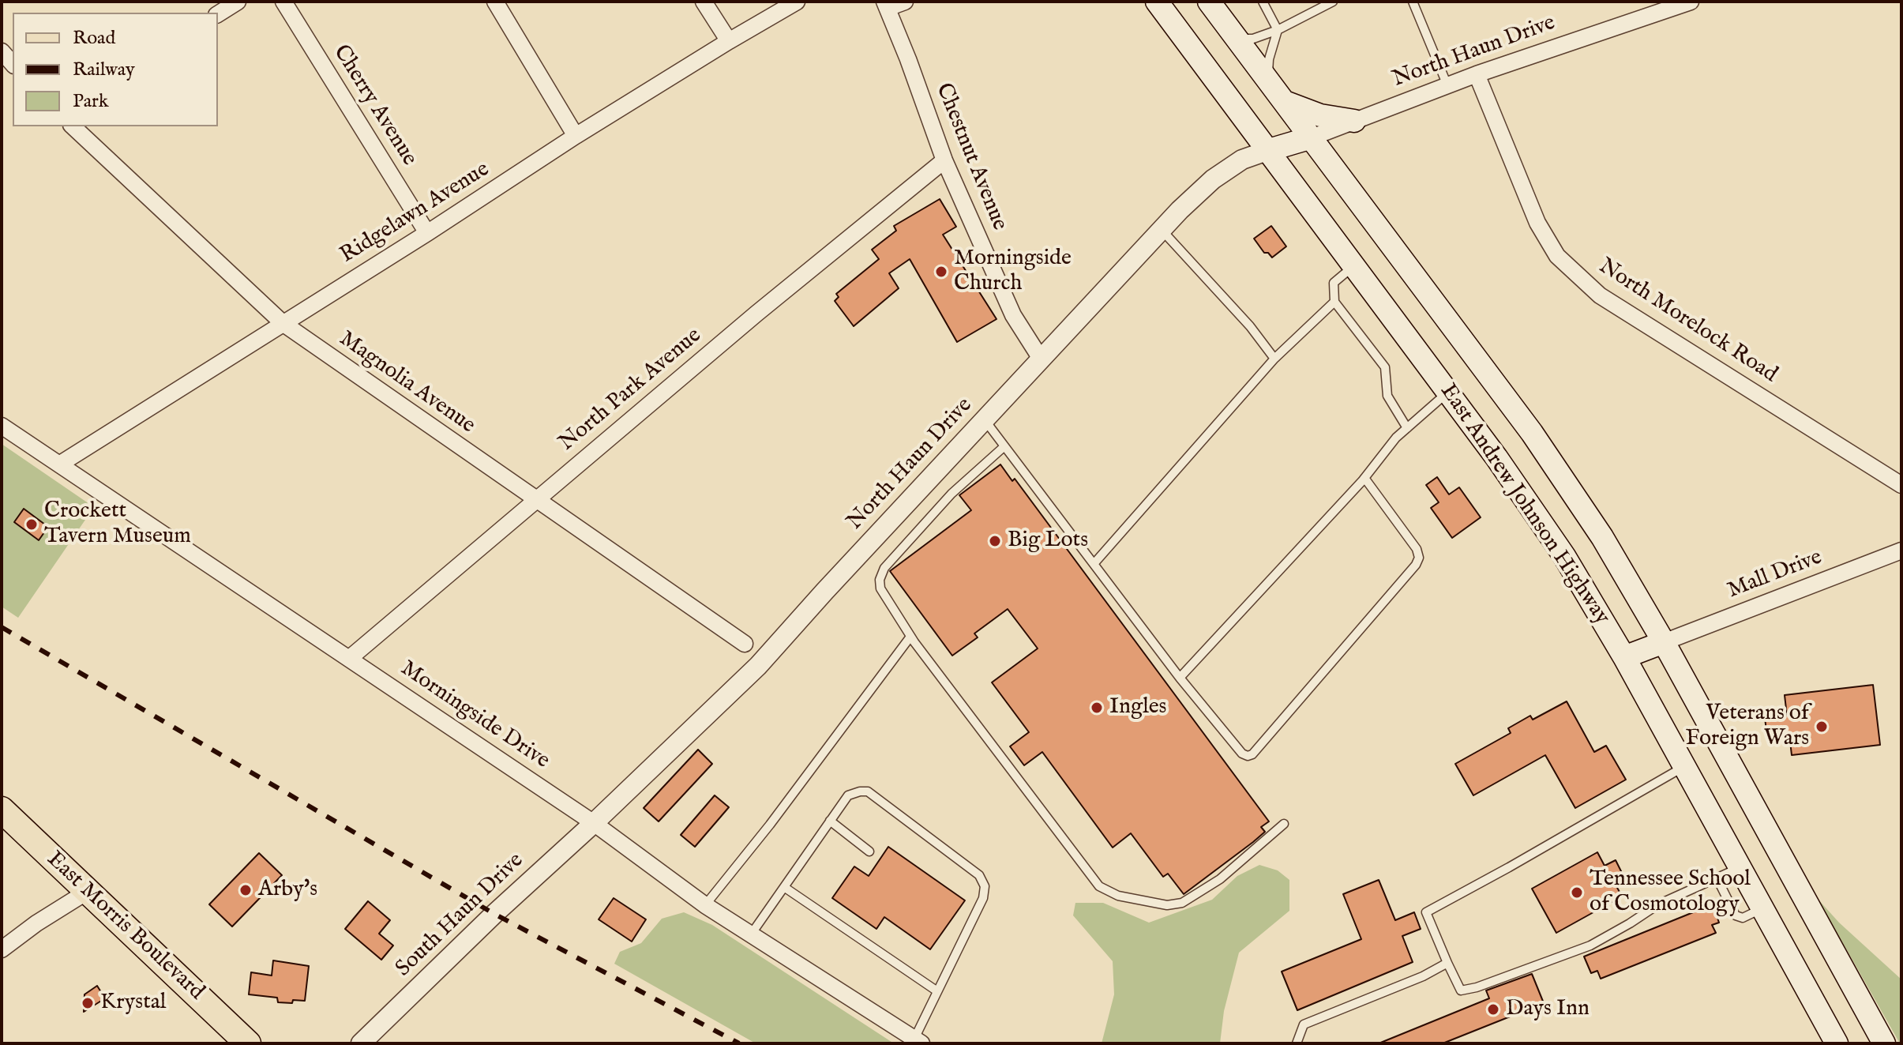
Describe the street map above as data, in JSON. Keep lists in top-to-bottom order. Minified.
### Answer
{"streets":{"main road":["East Andrew Johnson Highway","East Morris Boulevard"],"street":["North Haun Drive","Cherry Avenue","Chestnut Avenue","Ridgelawn Avenue","North Morelock Road","Magnolia Avenue","North Park Avenue","Mall Drive","Morningside Drive","South Haun Drive"]},"crossings":[["North Haun Drive","Chestnut Avenue"],["North Haun Drive","North Morelock Road"],["North Haun Drive","East Andrew Johnson Highway"],["North Haun Drive","Morningside Drive"],["North Haun Drive","South Haun Drive"],["Cherry Avenue","Ridgelawn Avenue"],["Chestnut Avenue","North Park Avenue"],["Ridgelawn Avenue","Magnolia Avenue"],["Ridgelawn Avenue","Morningside Drive"],["Magnolia Avenue","North Park Avenue"],["North Park Avenue","Morningside Drive"],["East Andrew Johnson Highway","Mall Drive"],["Morningside Drive","South Haun Drive"]],"places":["Morningside Church","Crockett Tavern Museum","Big Lots","Ingles","Veterans of Foreign Wars","Arby's","Tennessee School of Cosmotology","Krystal","Days Inn"],"legend":["Road","Railway","Park"]}
